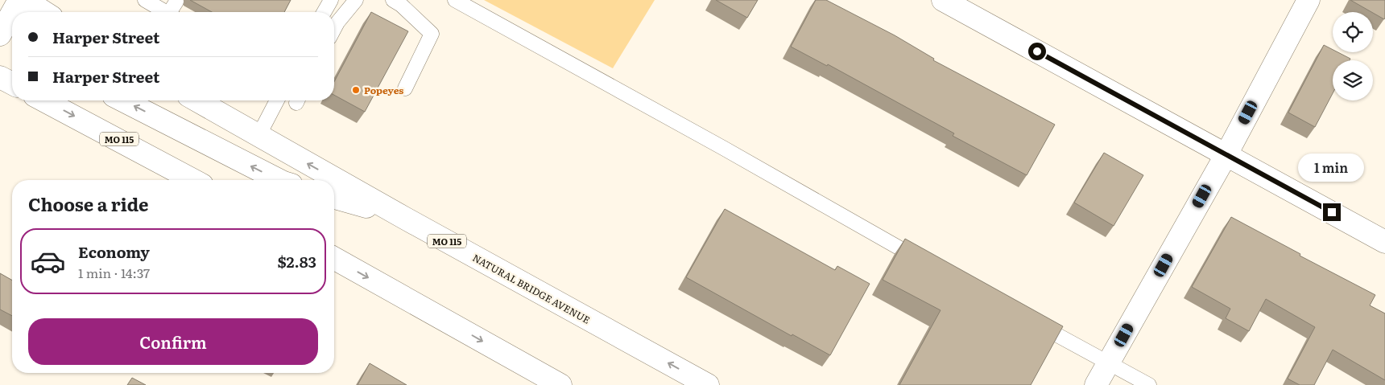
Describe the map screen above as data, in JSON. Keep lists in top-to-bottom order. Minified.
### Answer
{"streets":{"main road":["MO 115","NATURAL BRIDGE AVENUE"]},"places":["Popeyes"],"page":{"banner":["Harper Street","Harper Street"],"bubble":"1 min","heading":"Choose a ride","list":[{"name":"Economy","note":"1 min · 14:37","value":"$2.83"}],"buttons":"Confirm"}}
